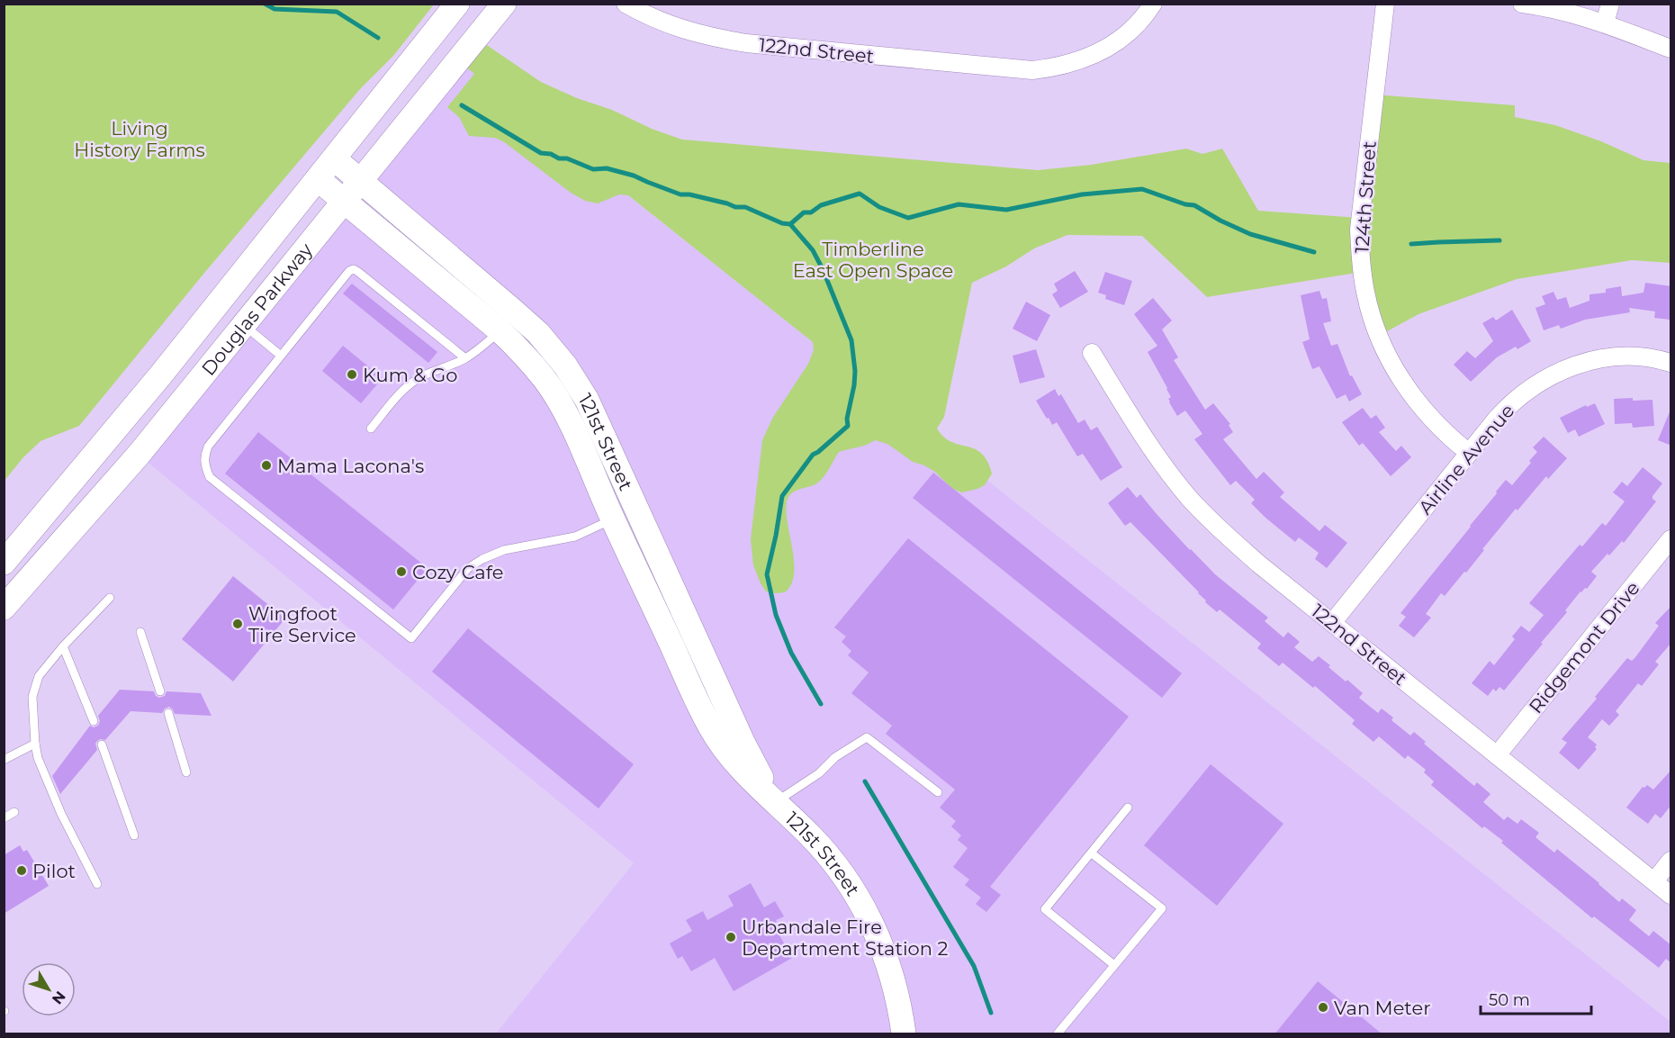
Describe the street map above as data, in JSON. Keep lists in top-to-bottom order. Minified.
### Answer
{"streets":{"street":["122nd Street","124th Street","Douglas Parkway","121st Street","Airline Avenue","Ridgemont Drive"]},"crossings":[["122nd Street","Airline Avenue"],["122nd Street","Ridgemont Drive"],["124th Street","Airline Avenue"],["Douglas Parkway","121st Street"]],"parks":["Living History Farms","Timberline East Open Space"],"places":["Kum & Go","Mama Lacona's","Cozy Cafe","Wingfoot Tire Service","Pilot","Urbandale Fire Department Station 2","Van Meter"],"scale_bar":"50 m","north":"bottom right"}
